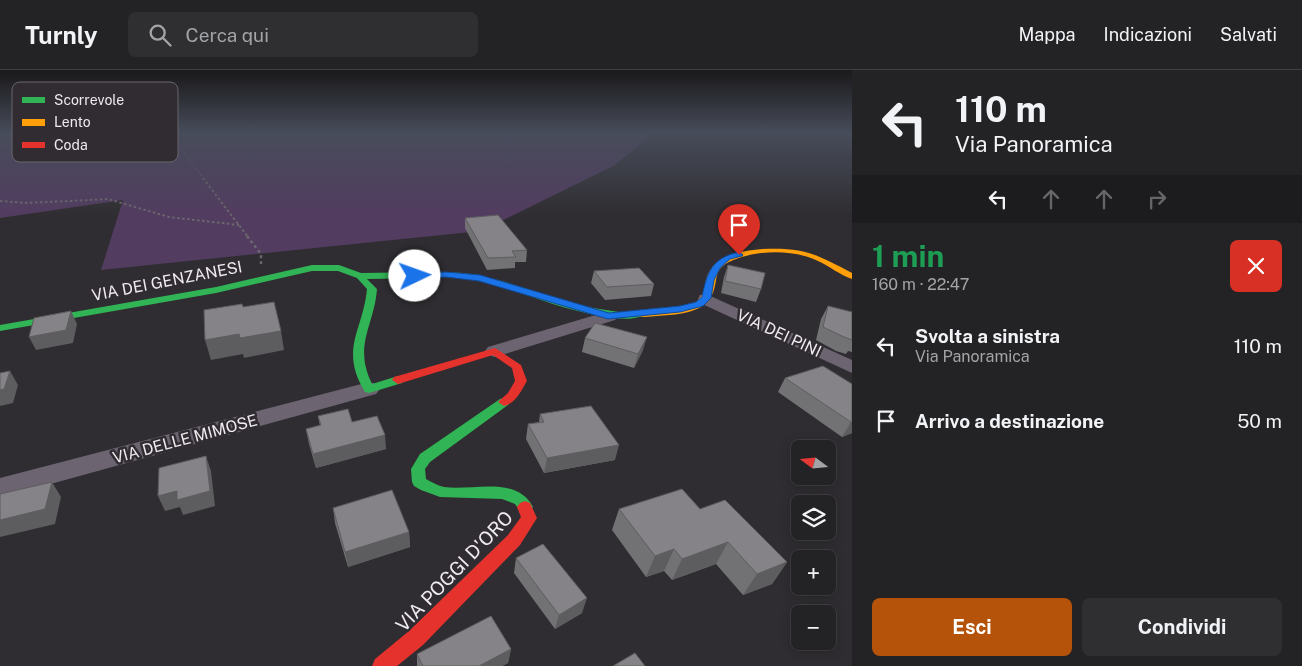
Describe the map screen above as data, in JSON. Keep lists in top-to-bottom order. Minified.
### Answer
{"streets":{"street":["VIA DEI GENZANESI","VIA DEI PINI","VIA DELLE MIMOSE","VIA POGGI D'ORO"]},"legend":["Scorrevole","Lento","Coda"],"north":"left","page":{"header":"Turnly","search":"Cerca qui","nav":["Mappa","Indicazioni","Salvati"],"turn":["110 m","Via Panoramica"],"heading":["1 min","160 m · 22:47"],"list":[{"name":"Svolta a sinistra","note":"Via Panoramica","value":"110 m"},{"name":"Arrivo a destinazione","value":"50 m"}],"map_buttons":["+","−"],"buttons":["Esci","Condividi"]}}
